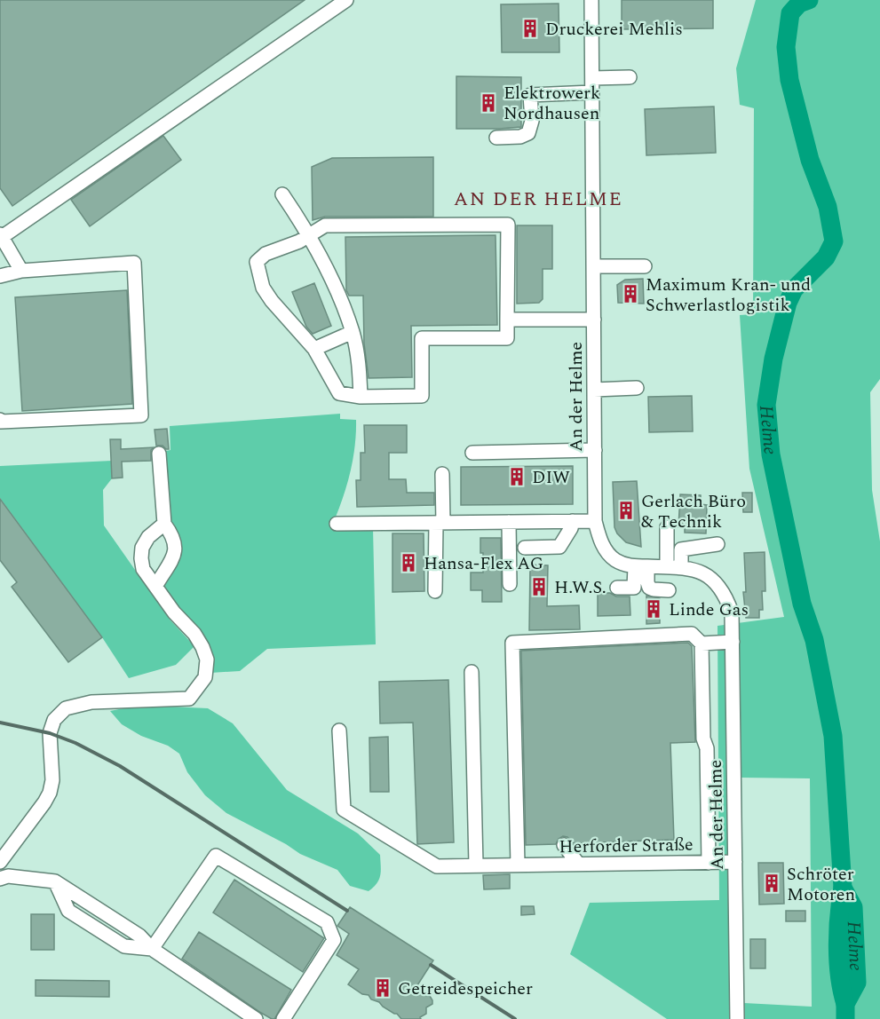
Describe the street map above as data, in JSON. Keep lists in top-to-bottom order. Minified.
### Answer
{"streets":{"street":["An der Helme","Herforder Straße"]},"crossings":[["An der Helme","Herforder Straße"]],"districts":["AN DER HELME"],"water":["Helme"],"places":{"building":["Druckerei Mehlis","Elektrowerk Nordhausen","Maximum Kran- und Schwerlastlogistik","DIW","Gerlach Büro & Technik","Hansa-Flex AG","H.W.S.","Linde Gas","Schröter Motoren","Getreidespeicher"]}}
